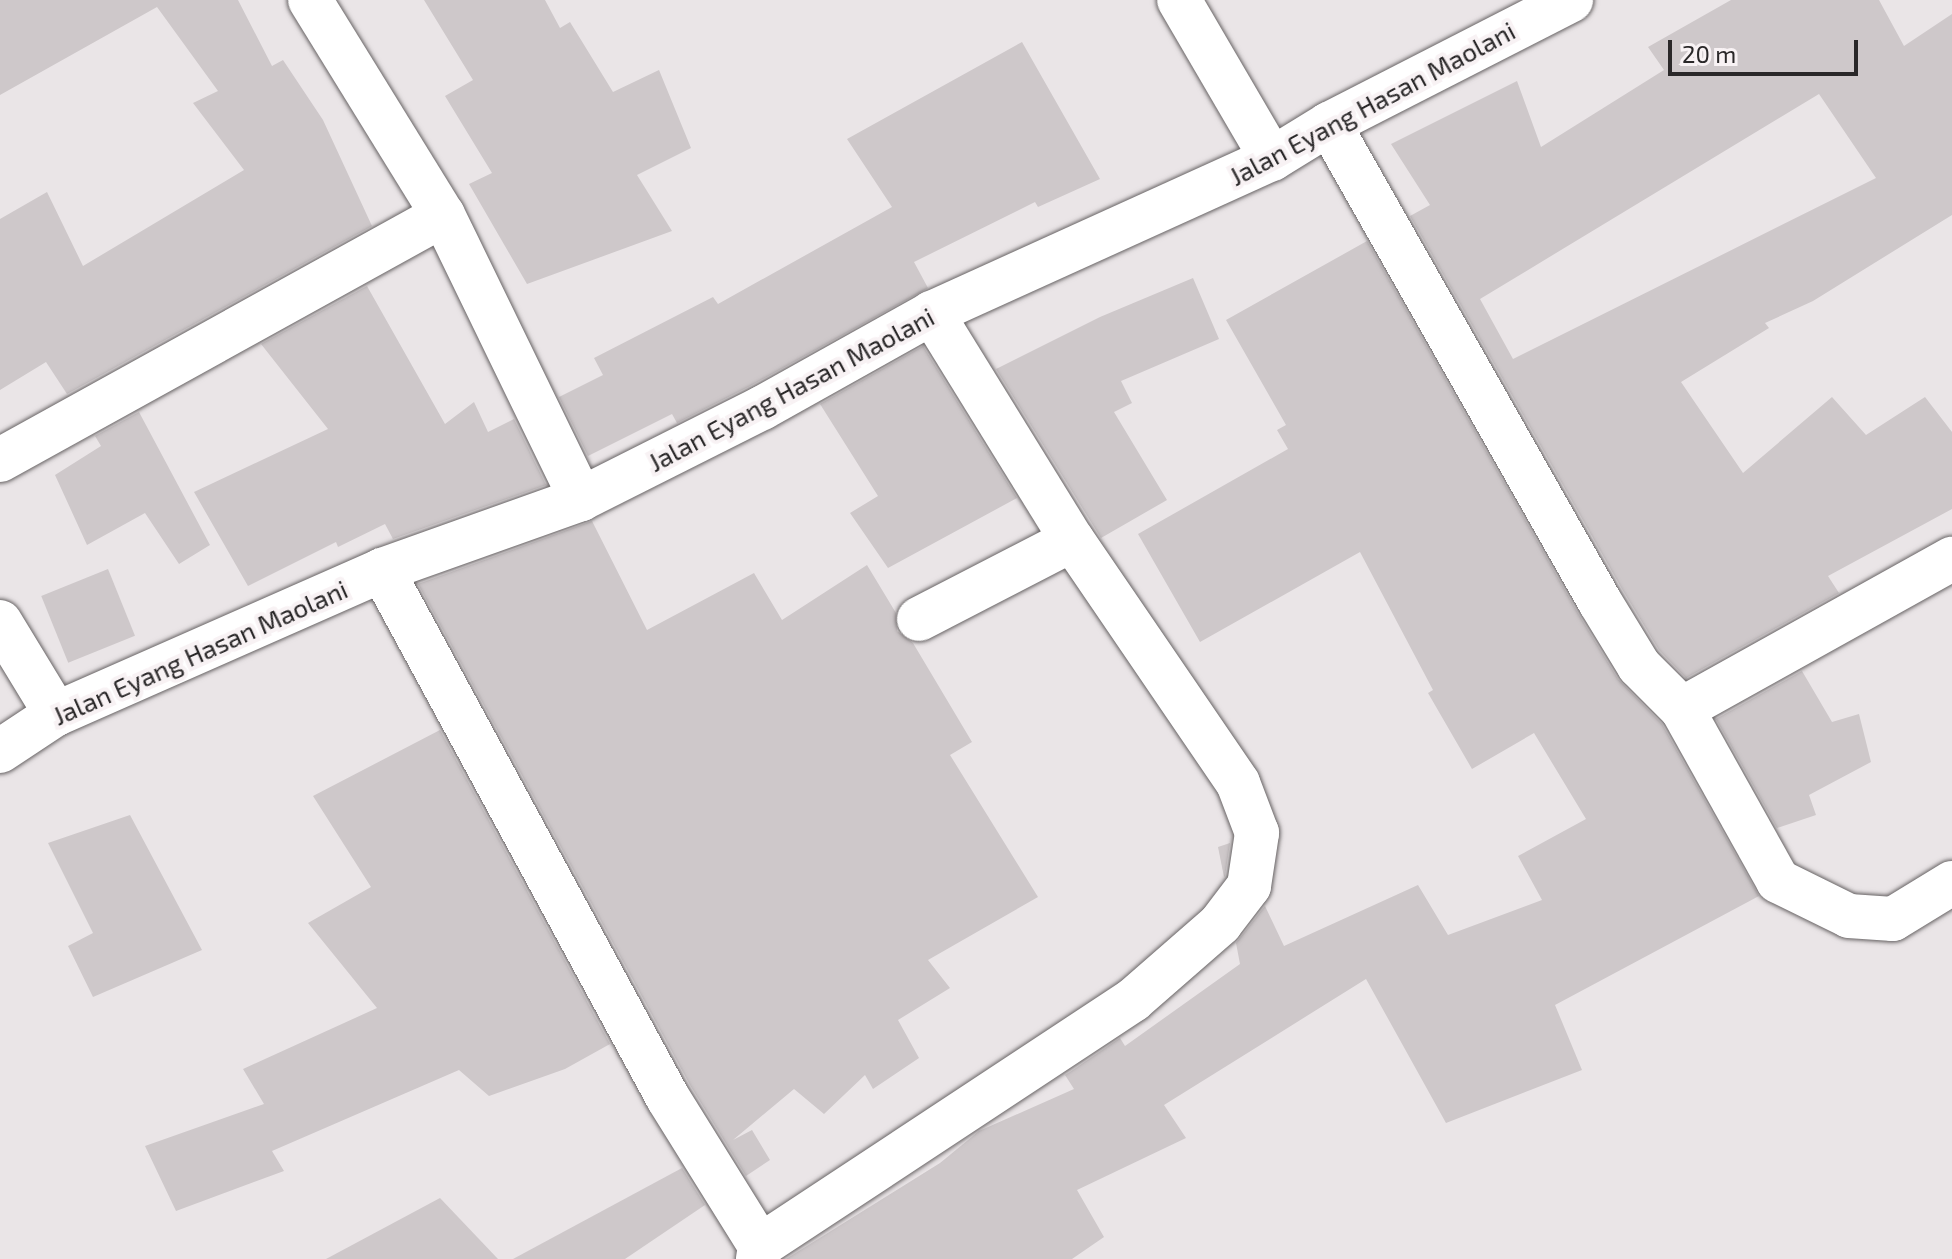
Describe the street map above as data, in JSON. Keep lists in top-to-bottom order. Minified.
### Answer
{"streets":{"street":["Jalan Eyang Hasan Maolani"]},"scale_bar":"20 m"}
